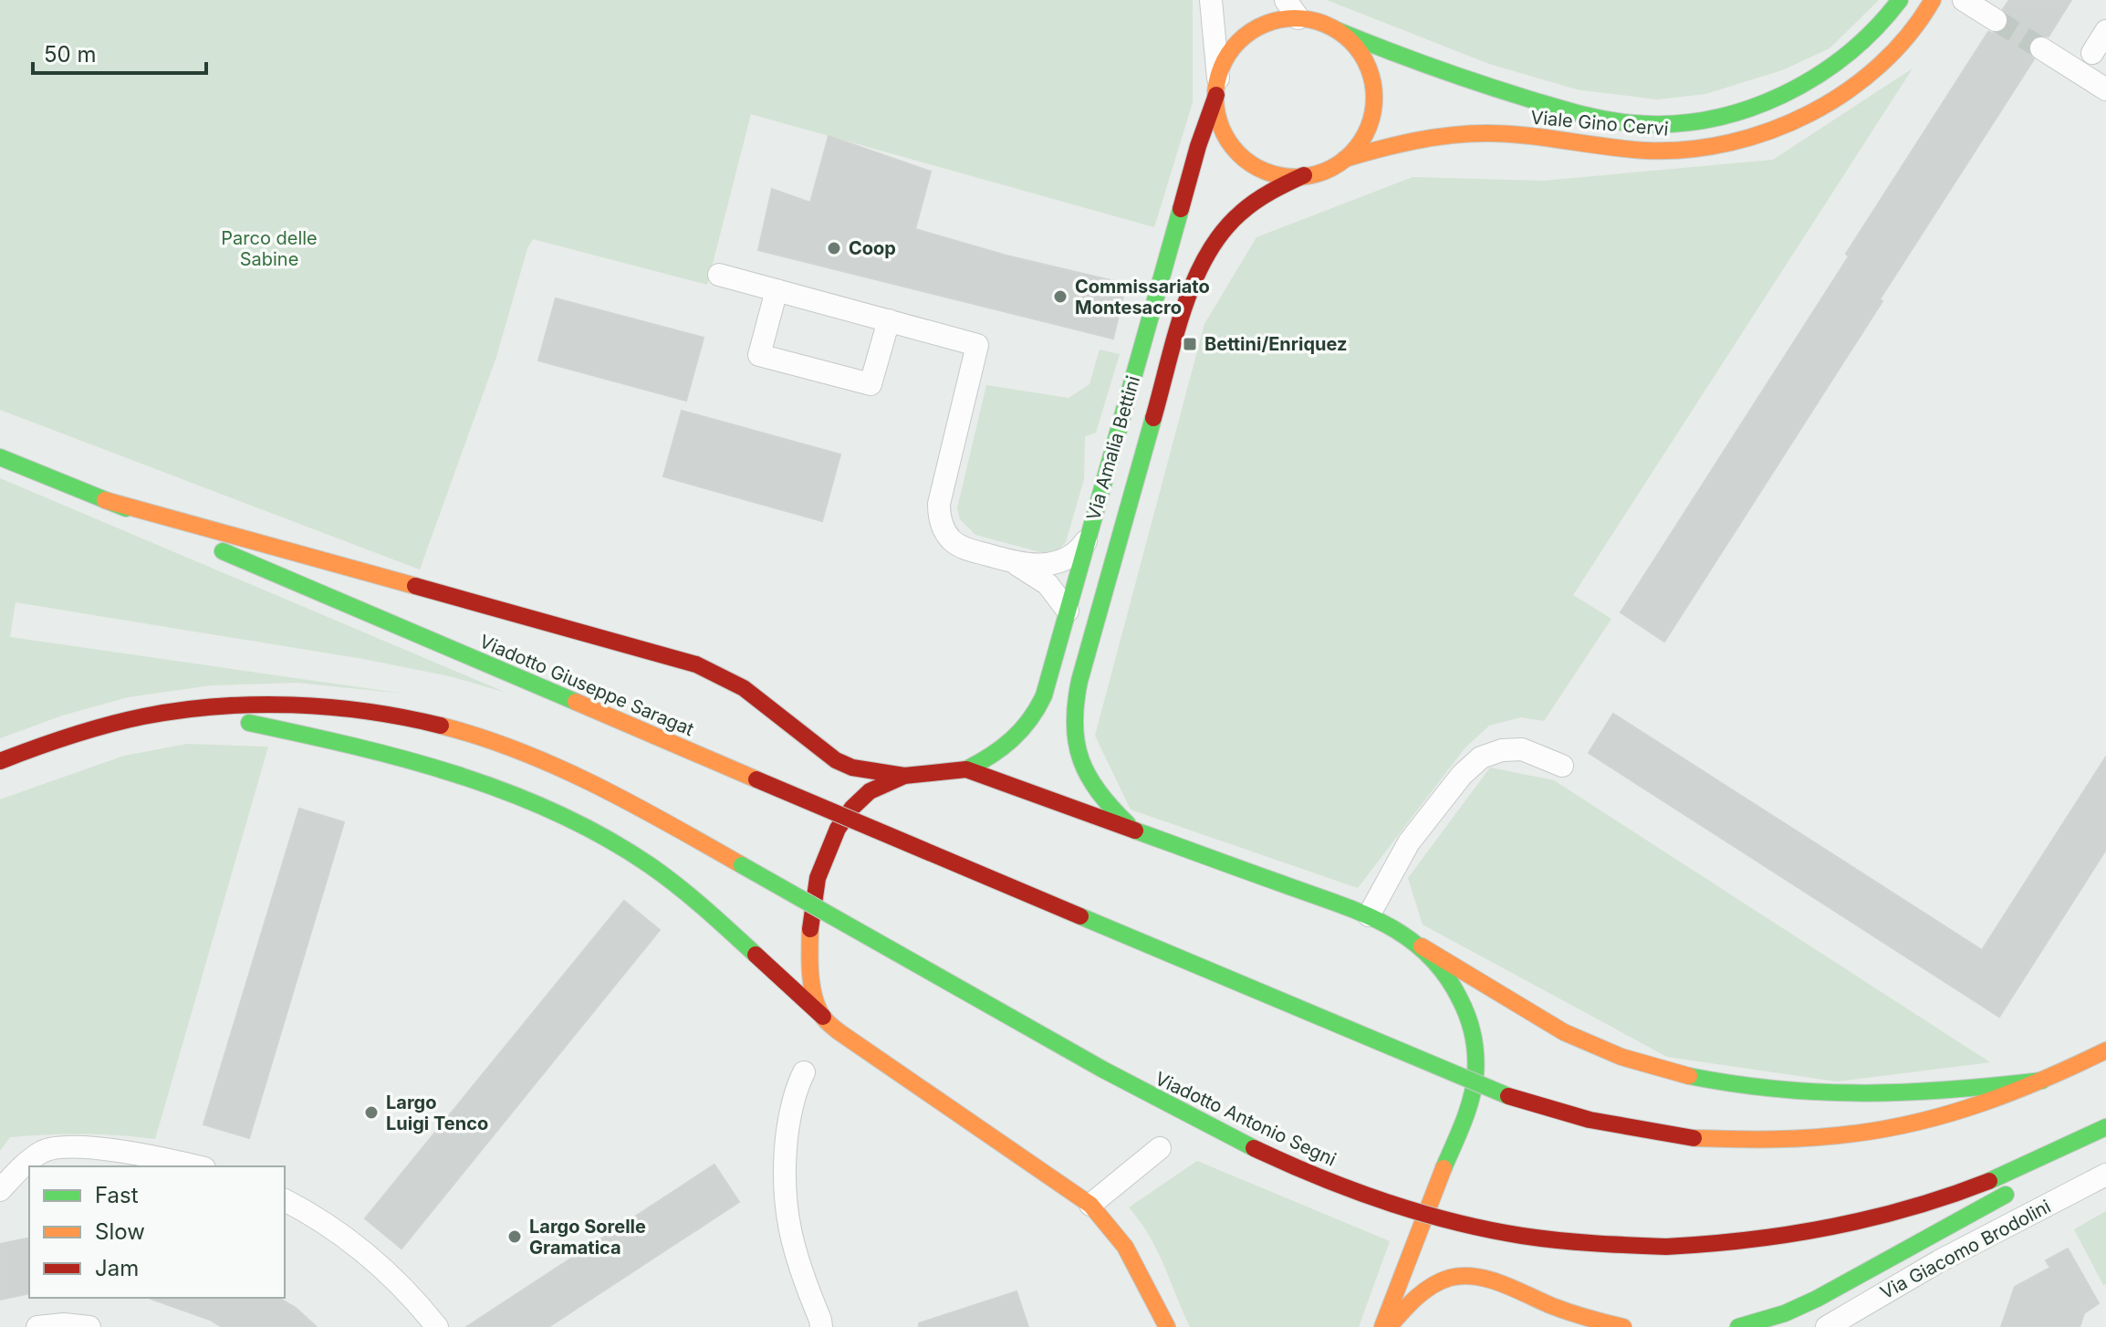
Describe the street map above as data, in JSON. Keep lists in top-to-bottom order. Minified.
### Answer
{"streets":{"main road":["Viale Gino Cervi","Via Amalia Bettini","Viadotto Giuseppe Saragat","Viadotto Antonio Segni"],"street":["Via Giacomo Brodolini"]},"crossings":[["Viale Gino Cervi","Via Amalia Bettini"]],"parks":["Parco delle Sabine"],"places":{"other":["Coop","Commissariato Montesacro","Largo Luigi Tenco","Largo Sorelle Gramatica"],"transit":["Bettini/Enriquez"]},"legend":["Fast","Slow","Jam"],"scale_bar":"50 m"}
